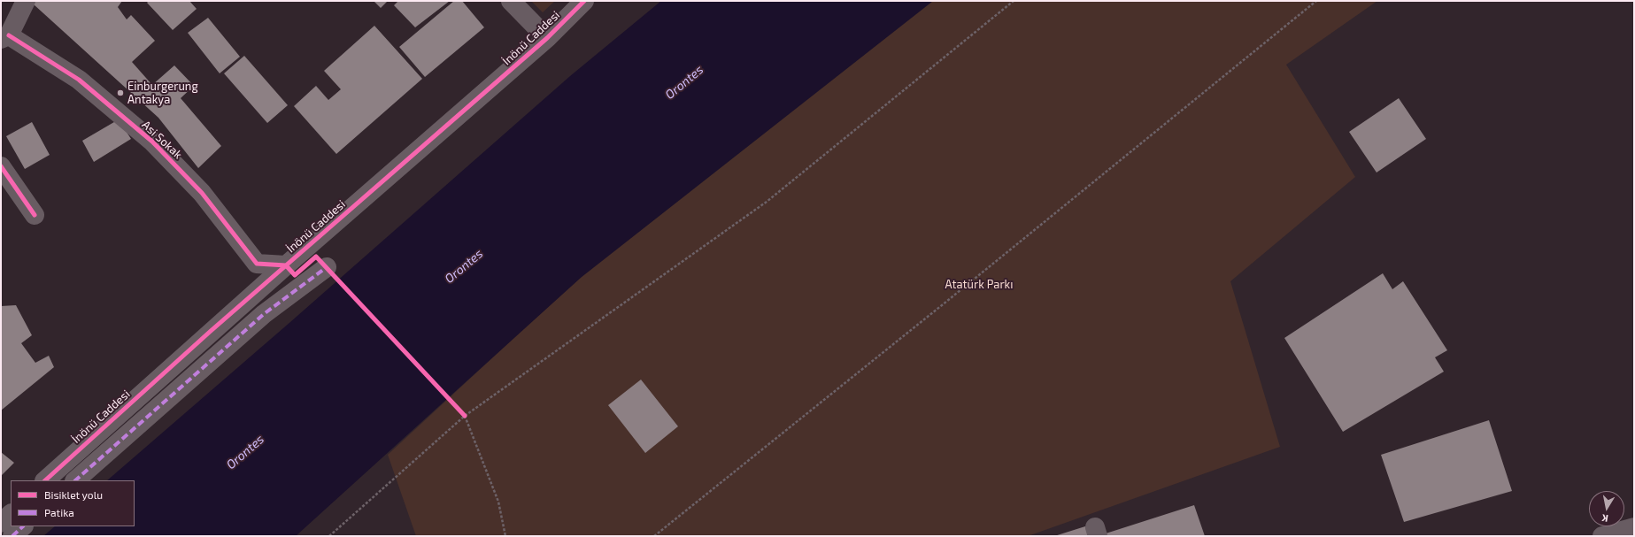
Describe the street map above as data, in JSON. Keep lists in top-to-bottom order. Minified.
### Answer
{"streets":{"street":["İnönü Caddesi","Asi Sokak"]},"crossings":[["İnönü Caddesi","Asi Sokak"]],"water":["Orontes"],"parks":["Atatürk Parkı"],"places":["Einburgerung Antakya"],"legend":["Bisiklet yolu","Patika"],"north":"bottom"}
